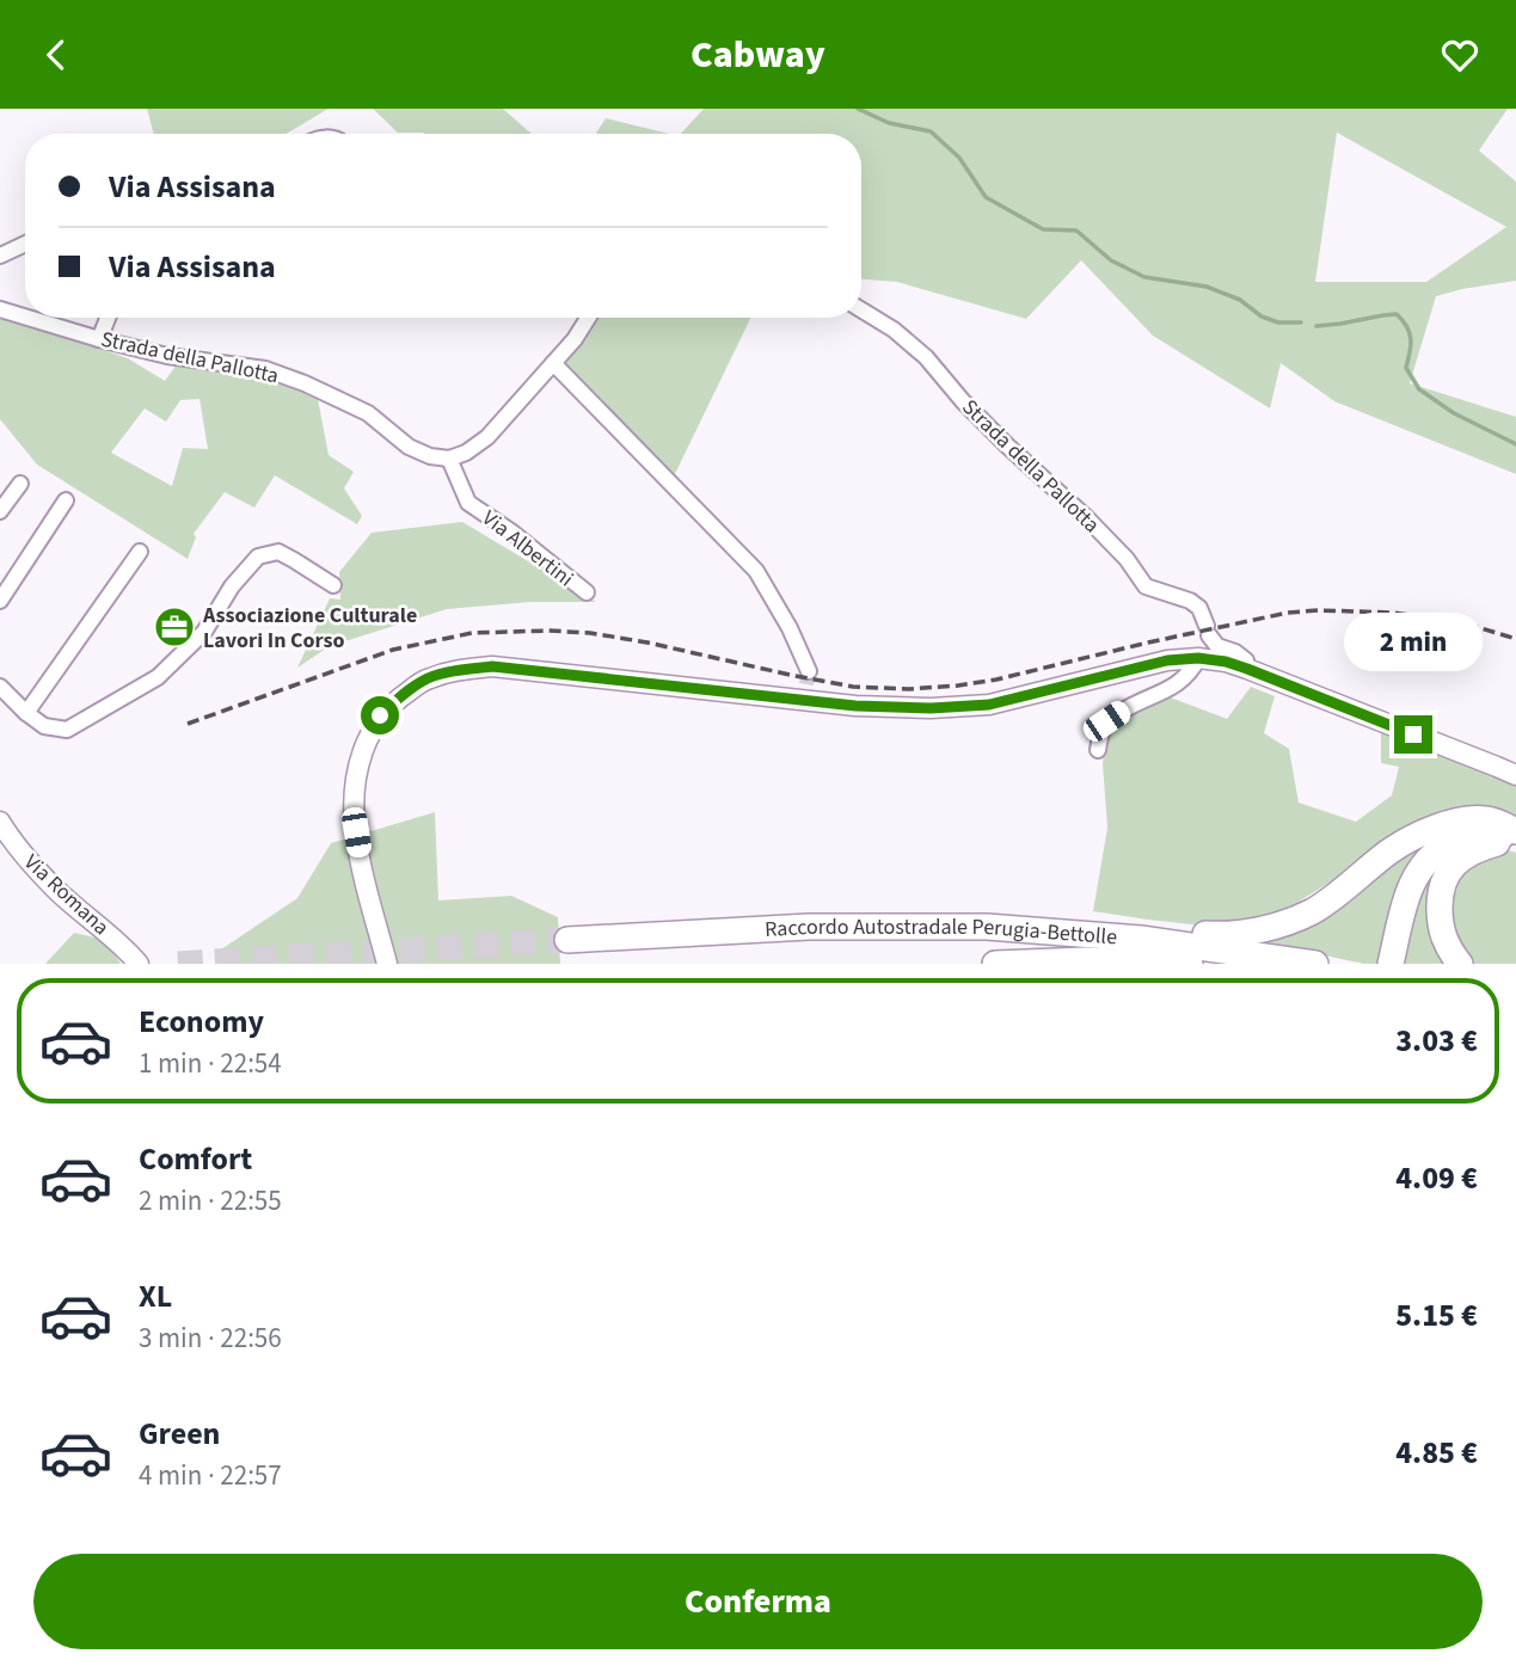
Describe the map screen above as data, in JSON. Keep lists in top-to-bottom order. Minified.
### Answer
{"streets":{"highway":["Raccordo Autostradale Perugia-Bettolle"],"main road":["Via Romana"],"street":["Strada della Pallotta","Via Albertini"]},"crossings":[["Strada della Pallotta","Via Albertini"]],"places":{"office":["Associazione Culturale Lavori In Corso"]},"page":{"header":"Cabway","banner":["Via Assisana","Via Assisana"],"bubble":"2 min","list":[{"name":"Economy","note":"1 min · 22:54","value":"3.03 €"},{"name":"Comfort","note":"2 min · 22:55","value":"4.09 €"},{"name":"XL","note":"3 min · 22:56","value":"5.15 €"},{"name":"Green","note":"4 min · 22:57","value":"4.85 €"}],"buttons":"Conferma"}}
